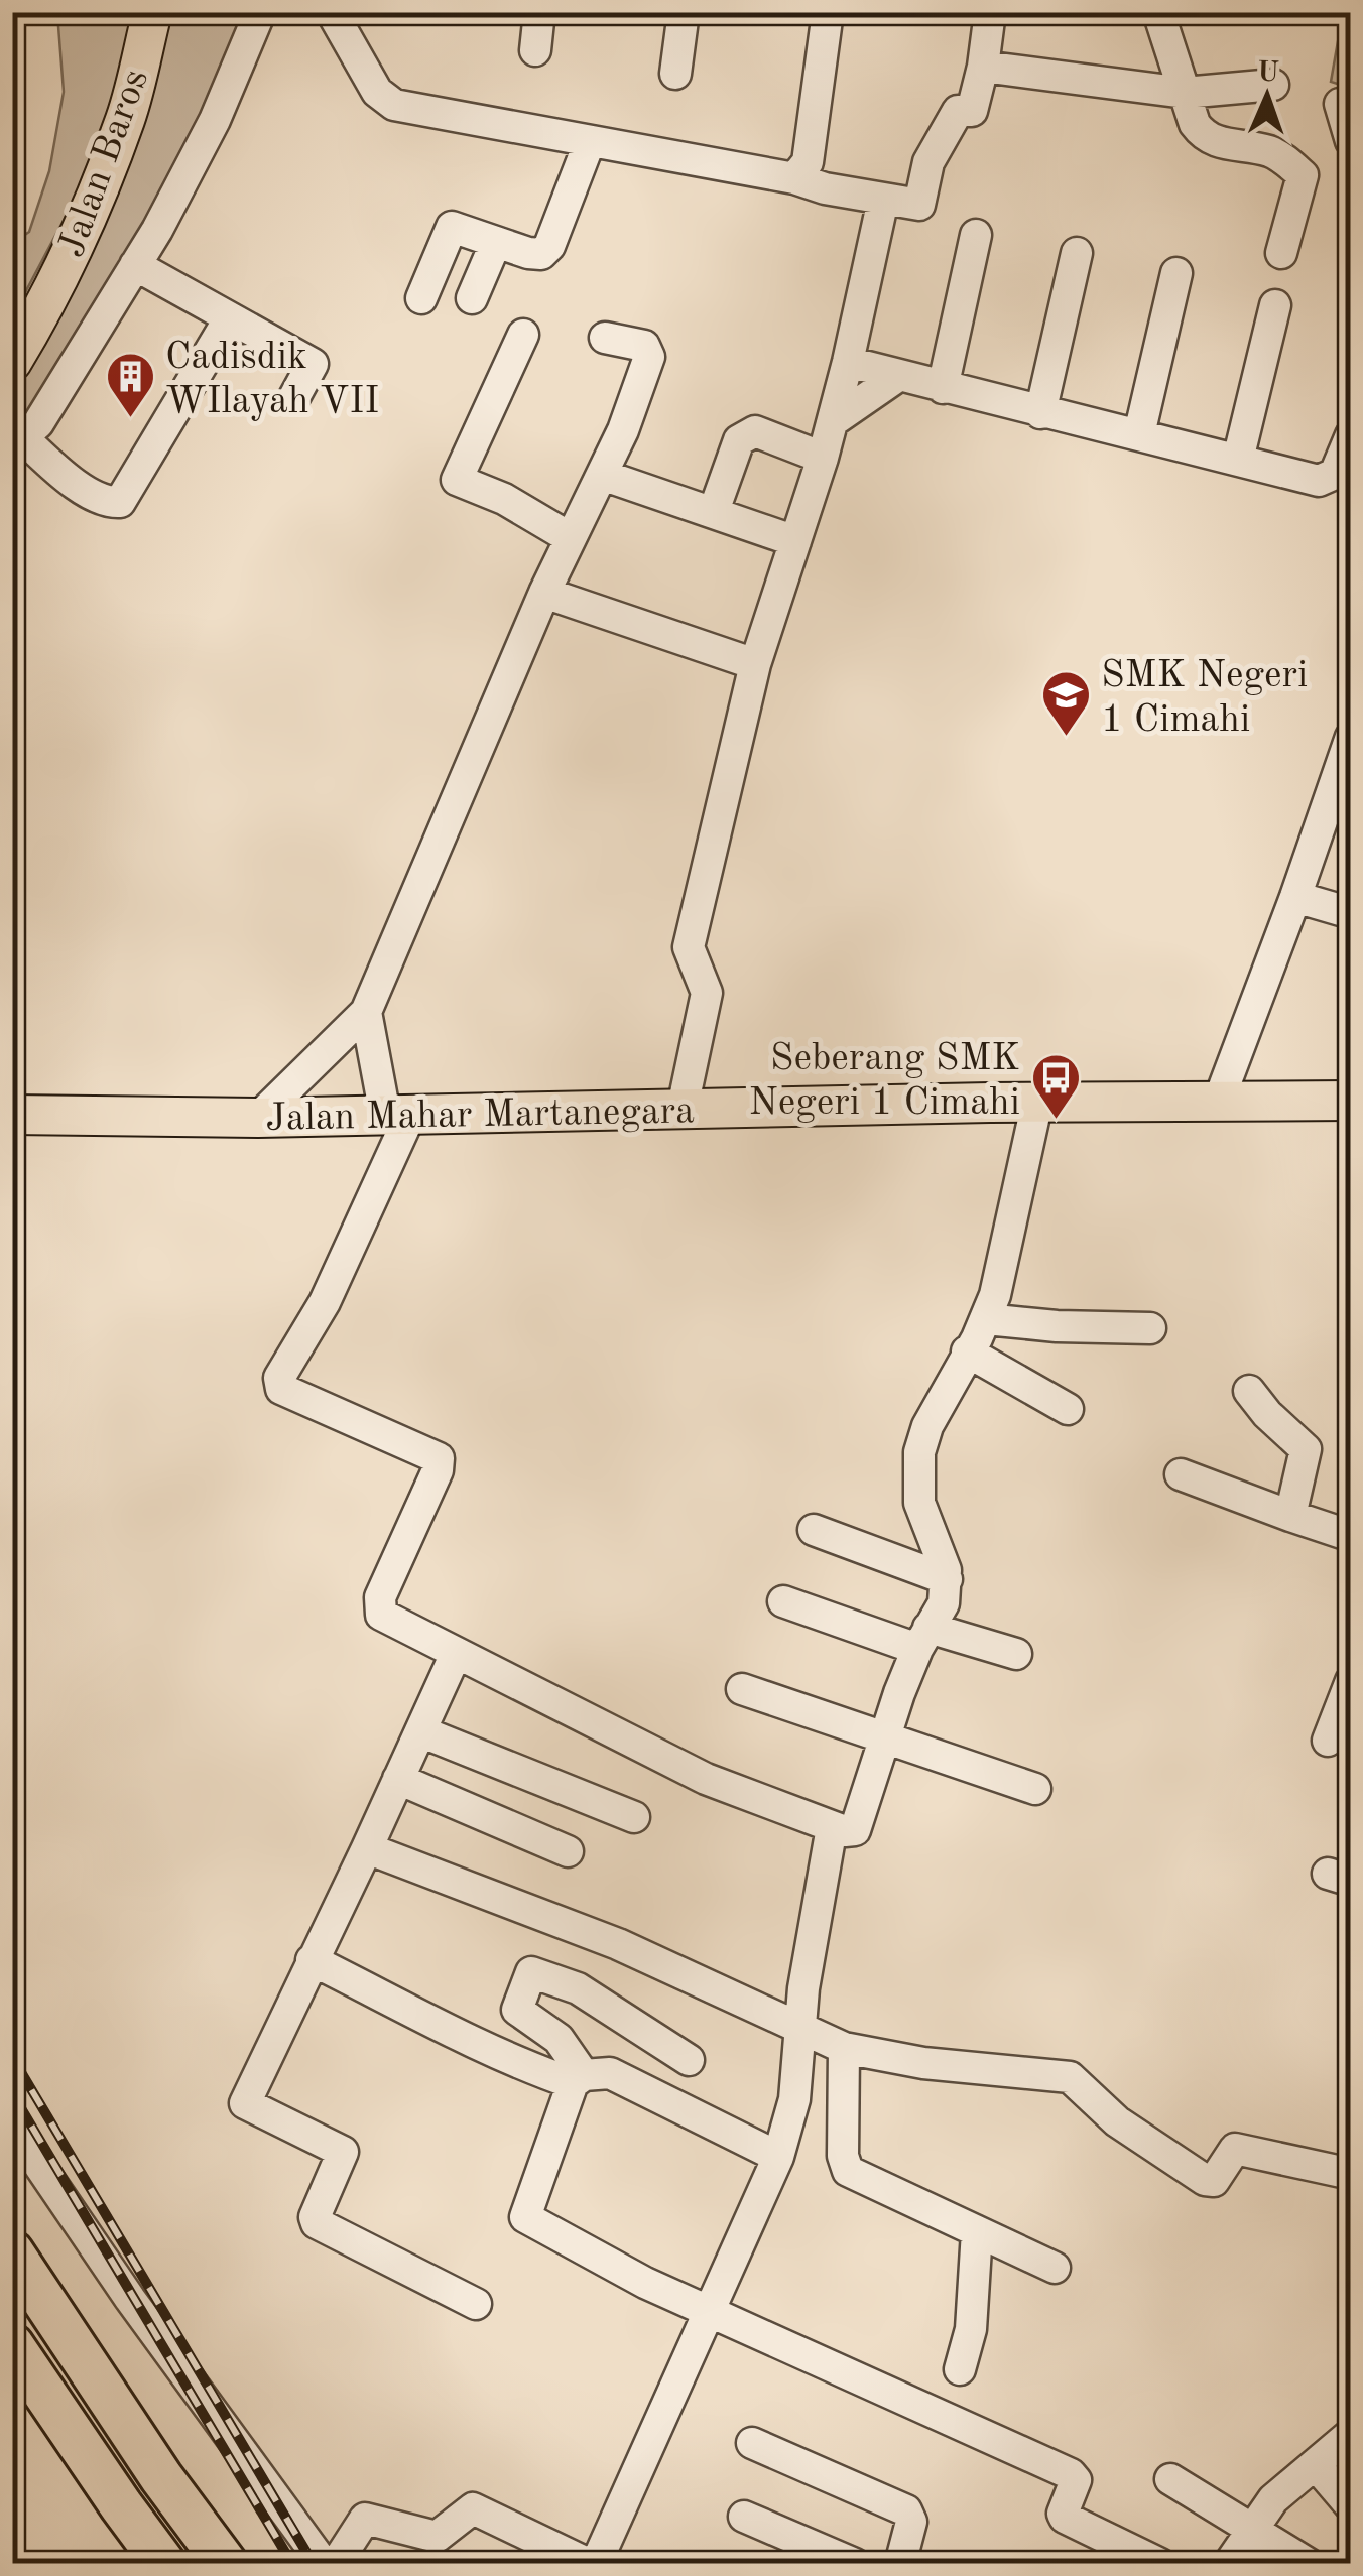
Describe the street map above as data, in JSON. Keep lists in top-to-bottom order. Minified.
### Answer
{"streets":{"main road":["Jalan Baros","Jalan Mahar Martanegara"]},"places":{"building":["Cadisdik WIlayah VII"],"school or university":["SMK Negeri 1 Cimahi"],"bus stop":["Seberang SMK Negeri 1 Cimahi"]},"north":"top"}
